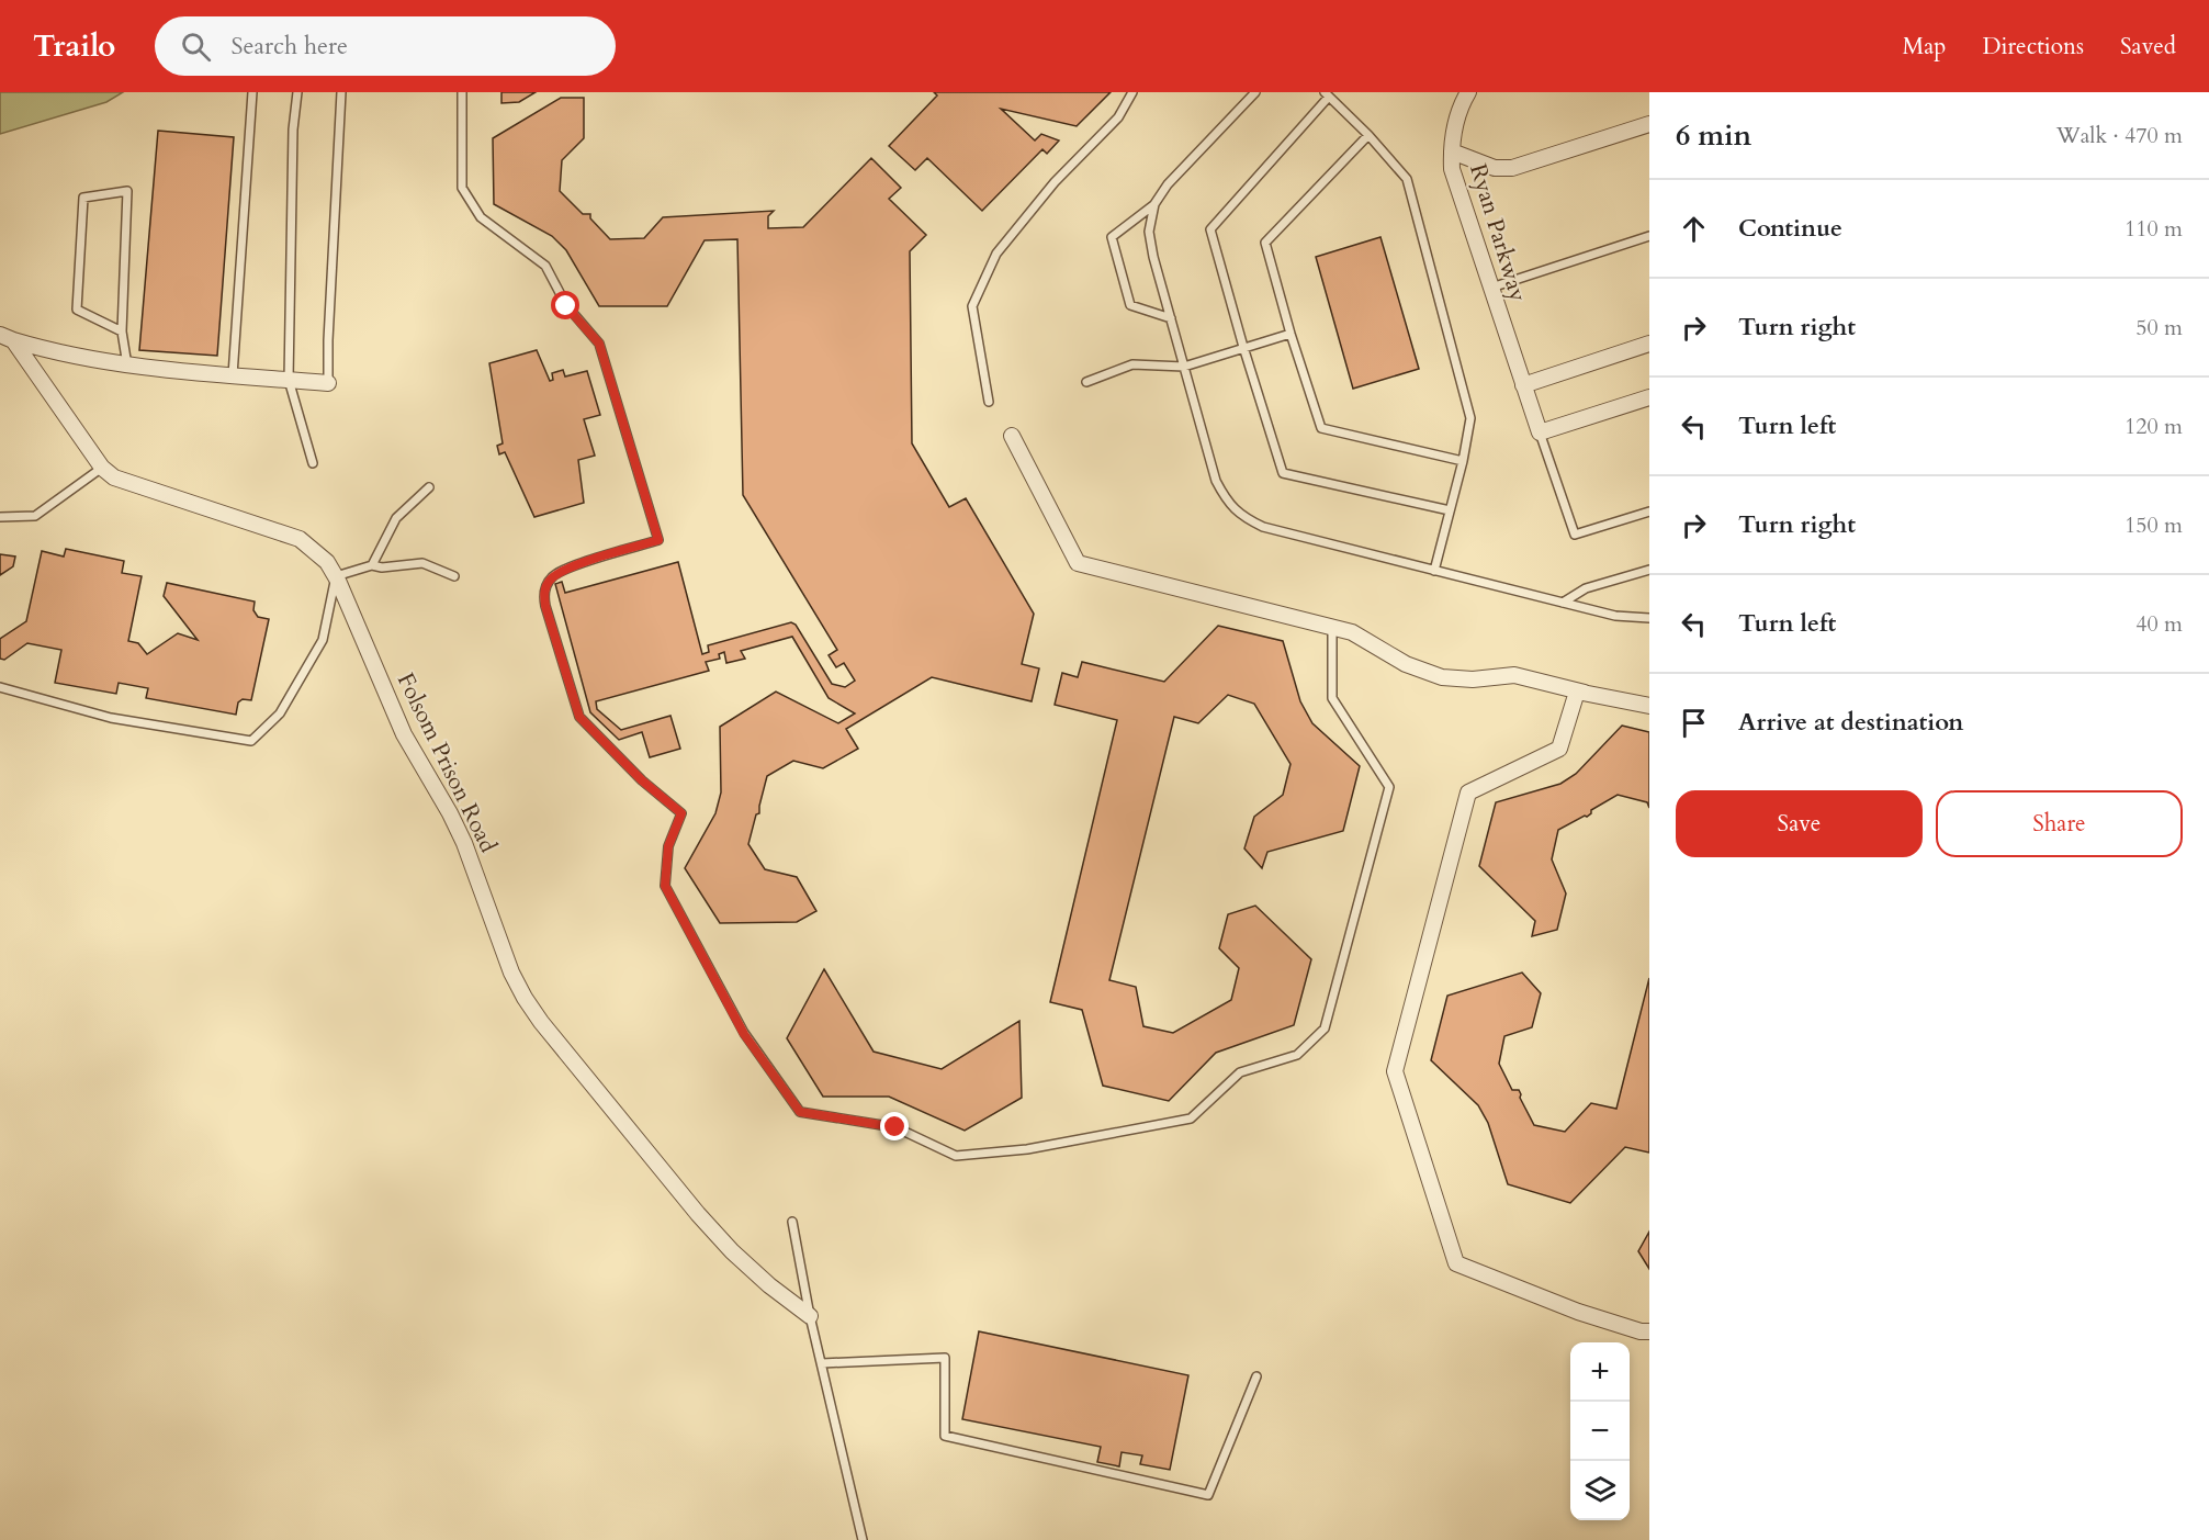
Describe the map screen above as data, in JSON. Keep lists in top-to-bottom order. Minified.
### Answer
{"streets":{"street":["Ryan Parkway","Folsom Prison Road"]},"page":{"header":"Trailo","search":"Search here","nav":["Map","Directions","Saved"],"heading":["6 min","Walk · 470 m"],"list":[["Continue","110 m"],["Turn right","50 m"],["Turn left","120 m"],["Turn right","150 m"],["Turn left","40 m"],"Arrive at destination"],"buttons":["Save","Share"],"map_buttons":["+","−"]}}
